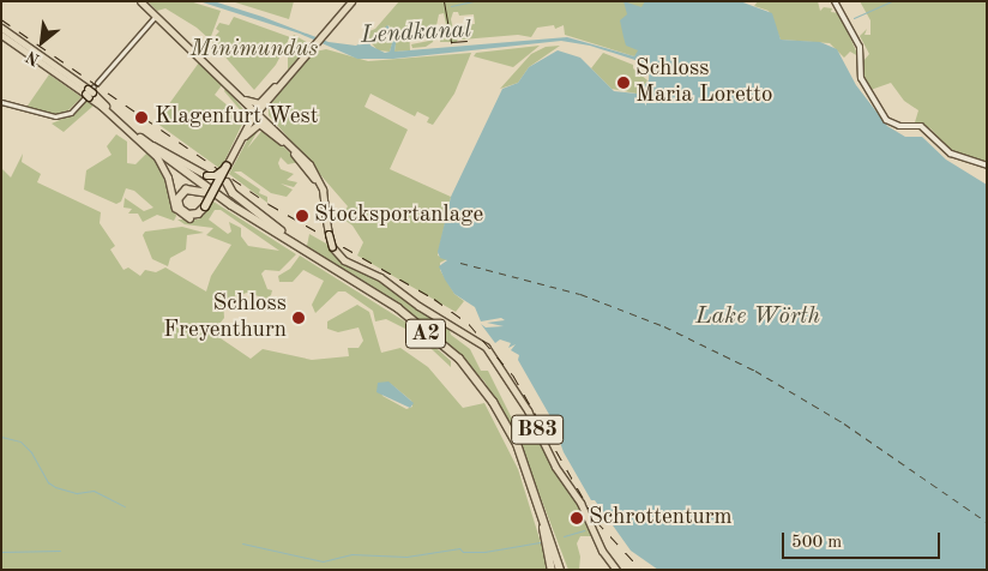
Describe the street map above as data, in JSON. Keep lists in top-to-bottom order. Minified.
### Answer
{"streets":{"highway":["A2"],"main road":["B83"]},"water":["Lendkanal","Lake Wörth"],"parks":["Minimundus"],"places":["Schloss Maria Loretto","Klagenfurt West","Stocksportanlage","Schloss Freyenthurn","Schrottenturm"],"scale_bar":"500 m","north":"bottom left"}
